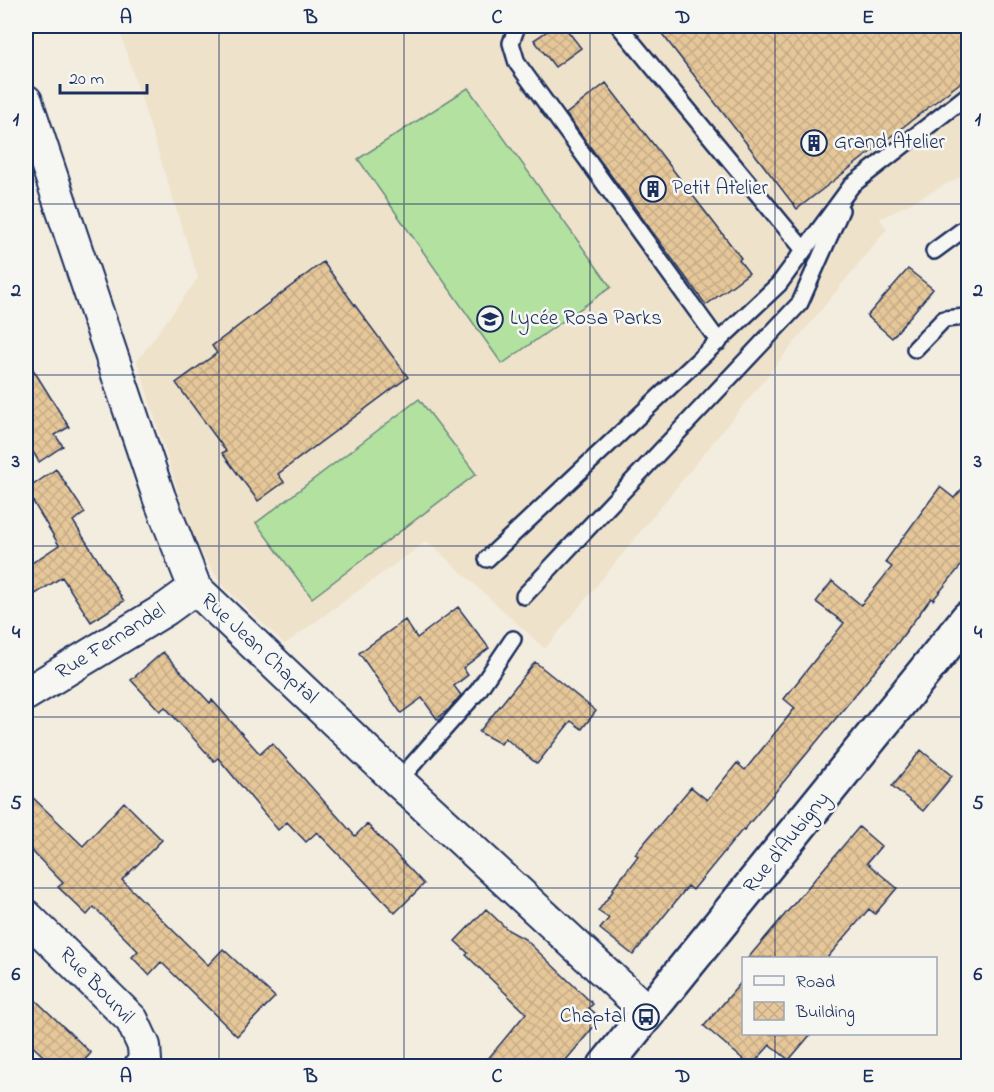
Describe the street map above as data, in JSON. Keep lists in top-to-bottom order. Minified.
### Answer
{"streets":{"main road":["Rue d'Aubigny"],"street":["Rue Fernandel","Rue Jean Chaptal","Rue Bourvil"]},"crossings":[["Rue Fernandel","Rue Jean Chaptal"],["Rue Jean Chaptal","Rue d'Aubigny"]],"places":{"building":["Grand Atelier","Petit Atelier"],"school or university":["Lycée Rosa Parks"],"bus stop":["Chaptal"]},"legend":["Road","Building"],"scale_bar":"20 m","grid":{"columns":["A","B","C","D","E"],"rows":["1","2","3","4","5","6"]}}
